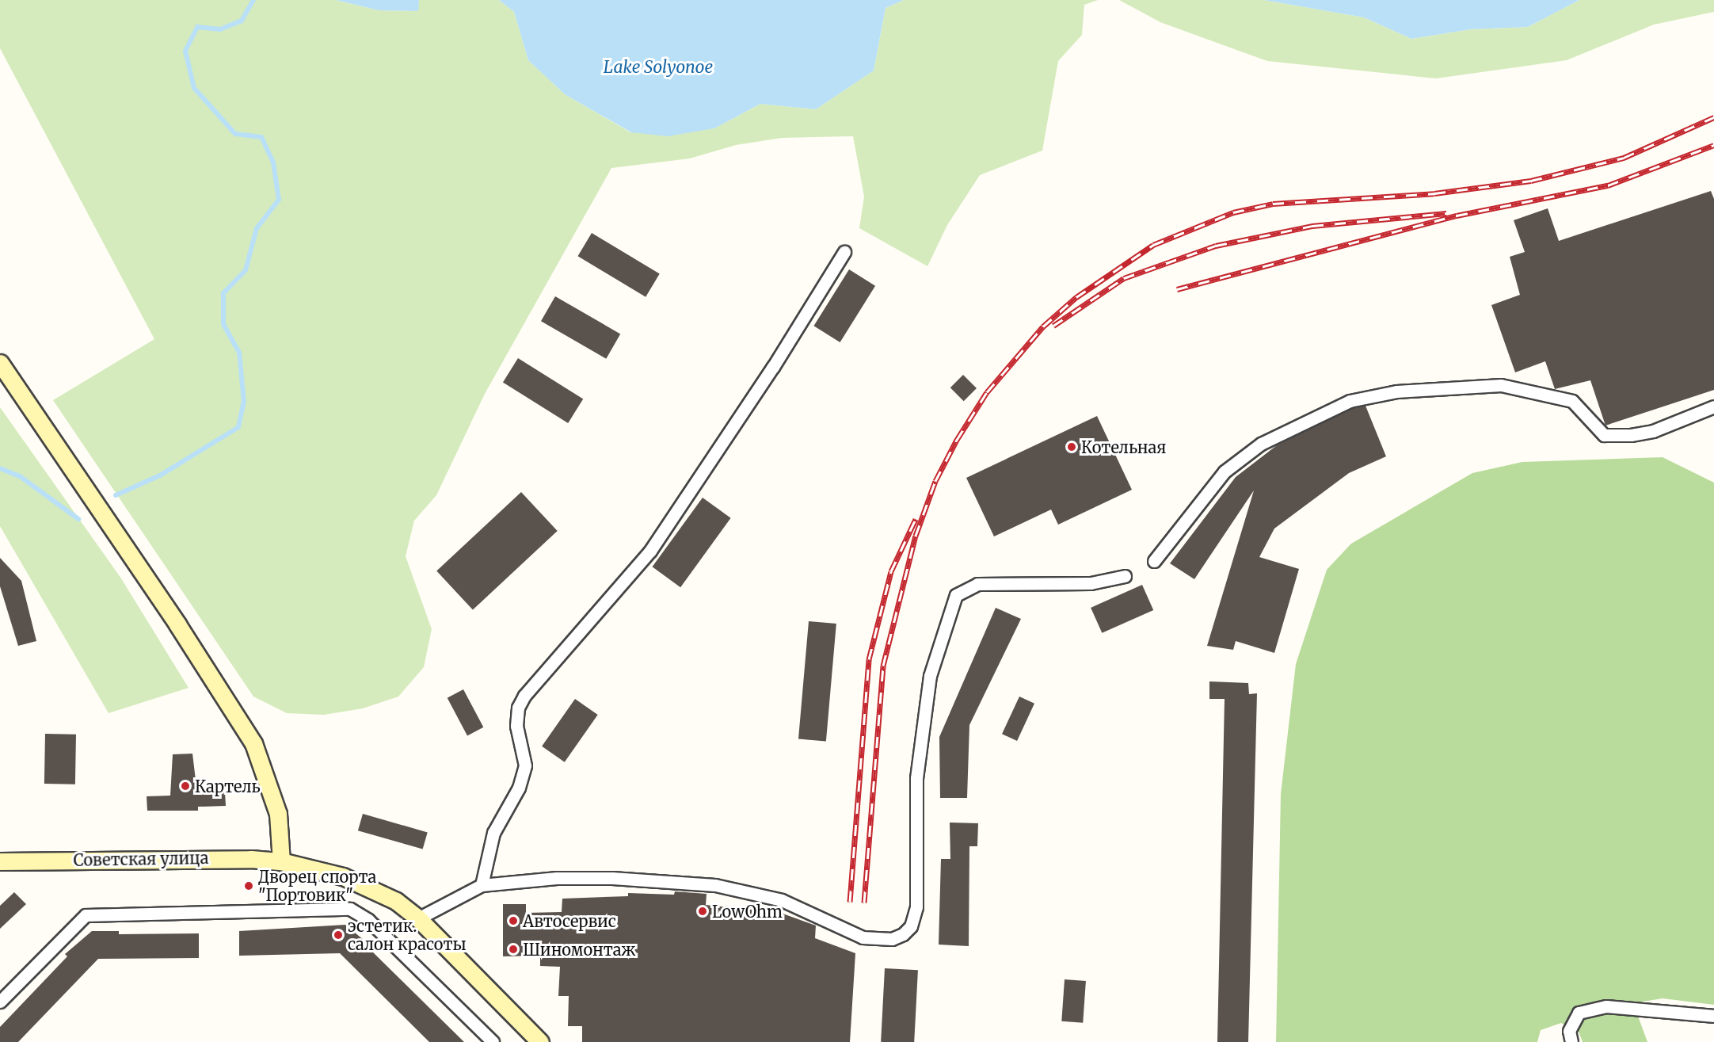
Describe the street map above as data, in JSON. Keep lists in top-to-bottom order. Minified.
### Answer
{"streets":{"main road":["Советская улица"]},"water":["Lake Solyonoe"],"places":["Котельная","Картель","Дворец спорта \"Портовик\"","LowOhm","Автосервис","эстетик. салон красоты","Шиномонтаж"]}
